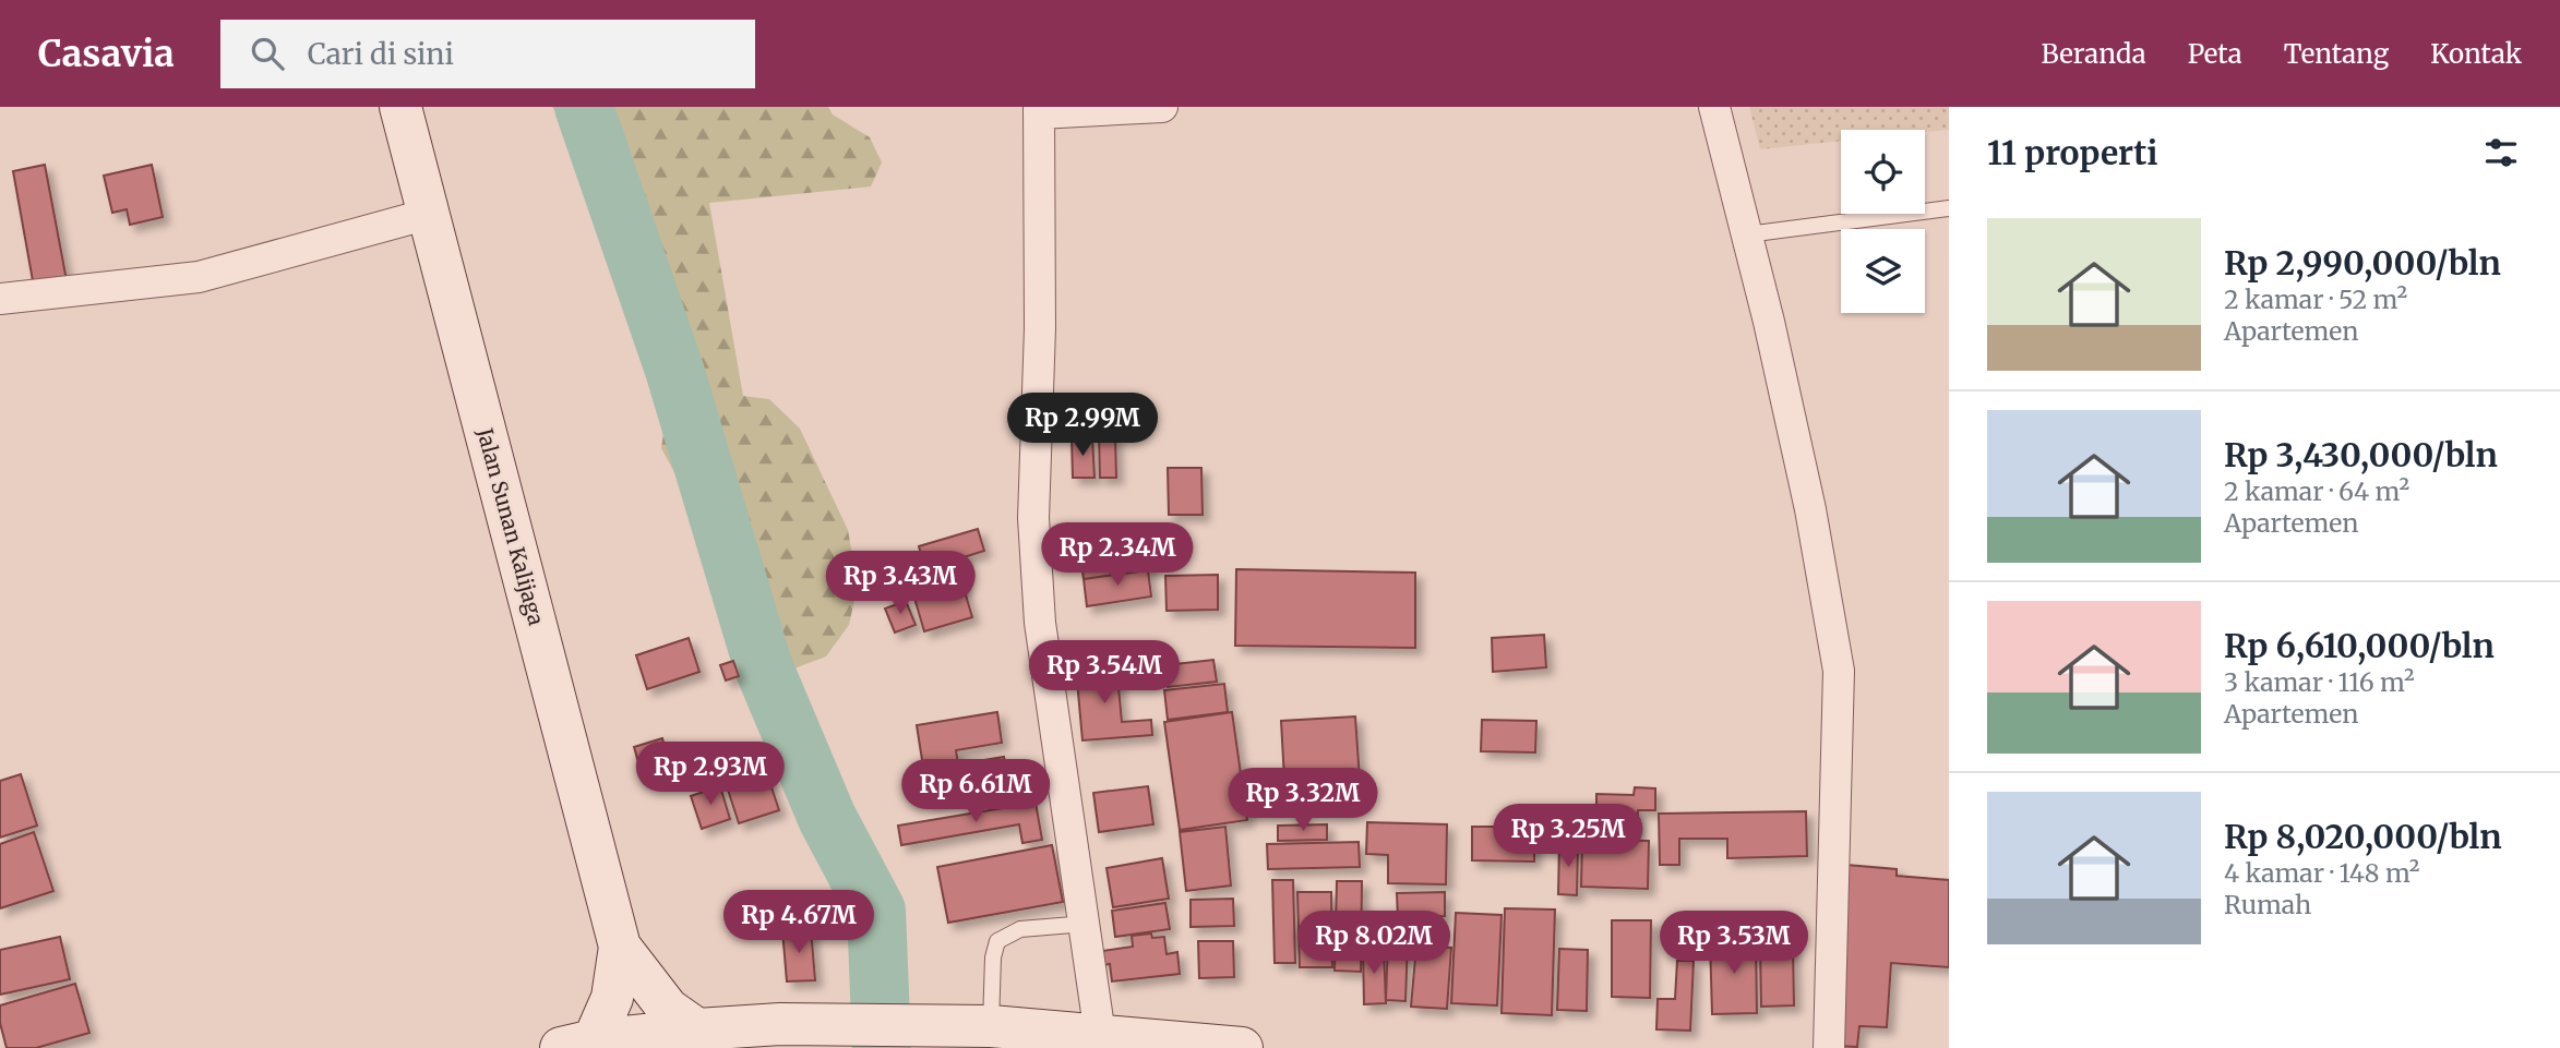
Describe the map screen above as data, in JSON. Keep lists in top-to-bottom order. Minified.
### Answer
{"streets":{"main road":["Jalan Sunan Kalijaga"]},"page":{"header":"Casavia","search":"Cari di sini","nav":["Beranda","Peta","Tentang","Kontak"],"heading":"11 properti","list":[{"name":"Rp 2,990,000/bln","note":"2 kamar · 52 m² · Apartemen"},{"name":"Rp 3,430,000/bln","note":"2 kamar · 64 m² · Apartemen"},{"name":"Rp 6,610,000/bln","note":"3 kamar · 116 m² · Apartemen"},{"name":"Rp 8,020,000/bln","note":"4 kamar · 148 m² · Rumah"}],"price":["Rp 2.99M","Rp 2.34M","Rp 3.43M","Rp 3.54M","Rp 2.93M","Rp 6.61M","Rp 3.32M","Rp 3.25M","Rp 4.67M","Rp 8.02M","Rp 3.53M"]}}
